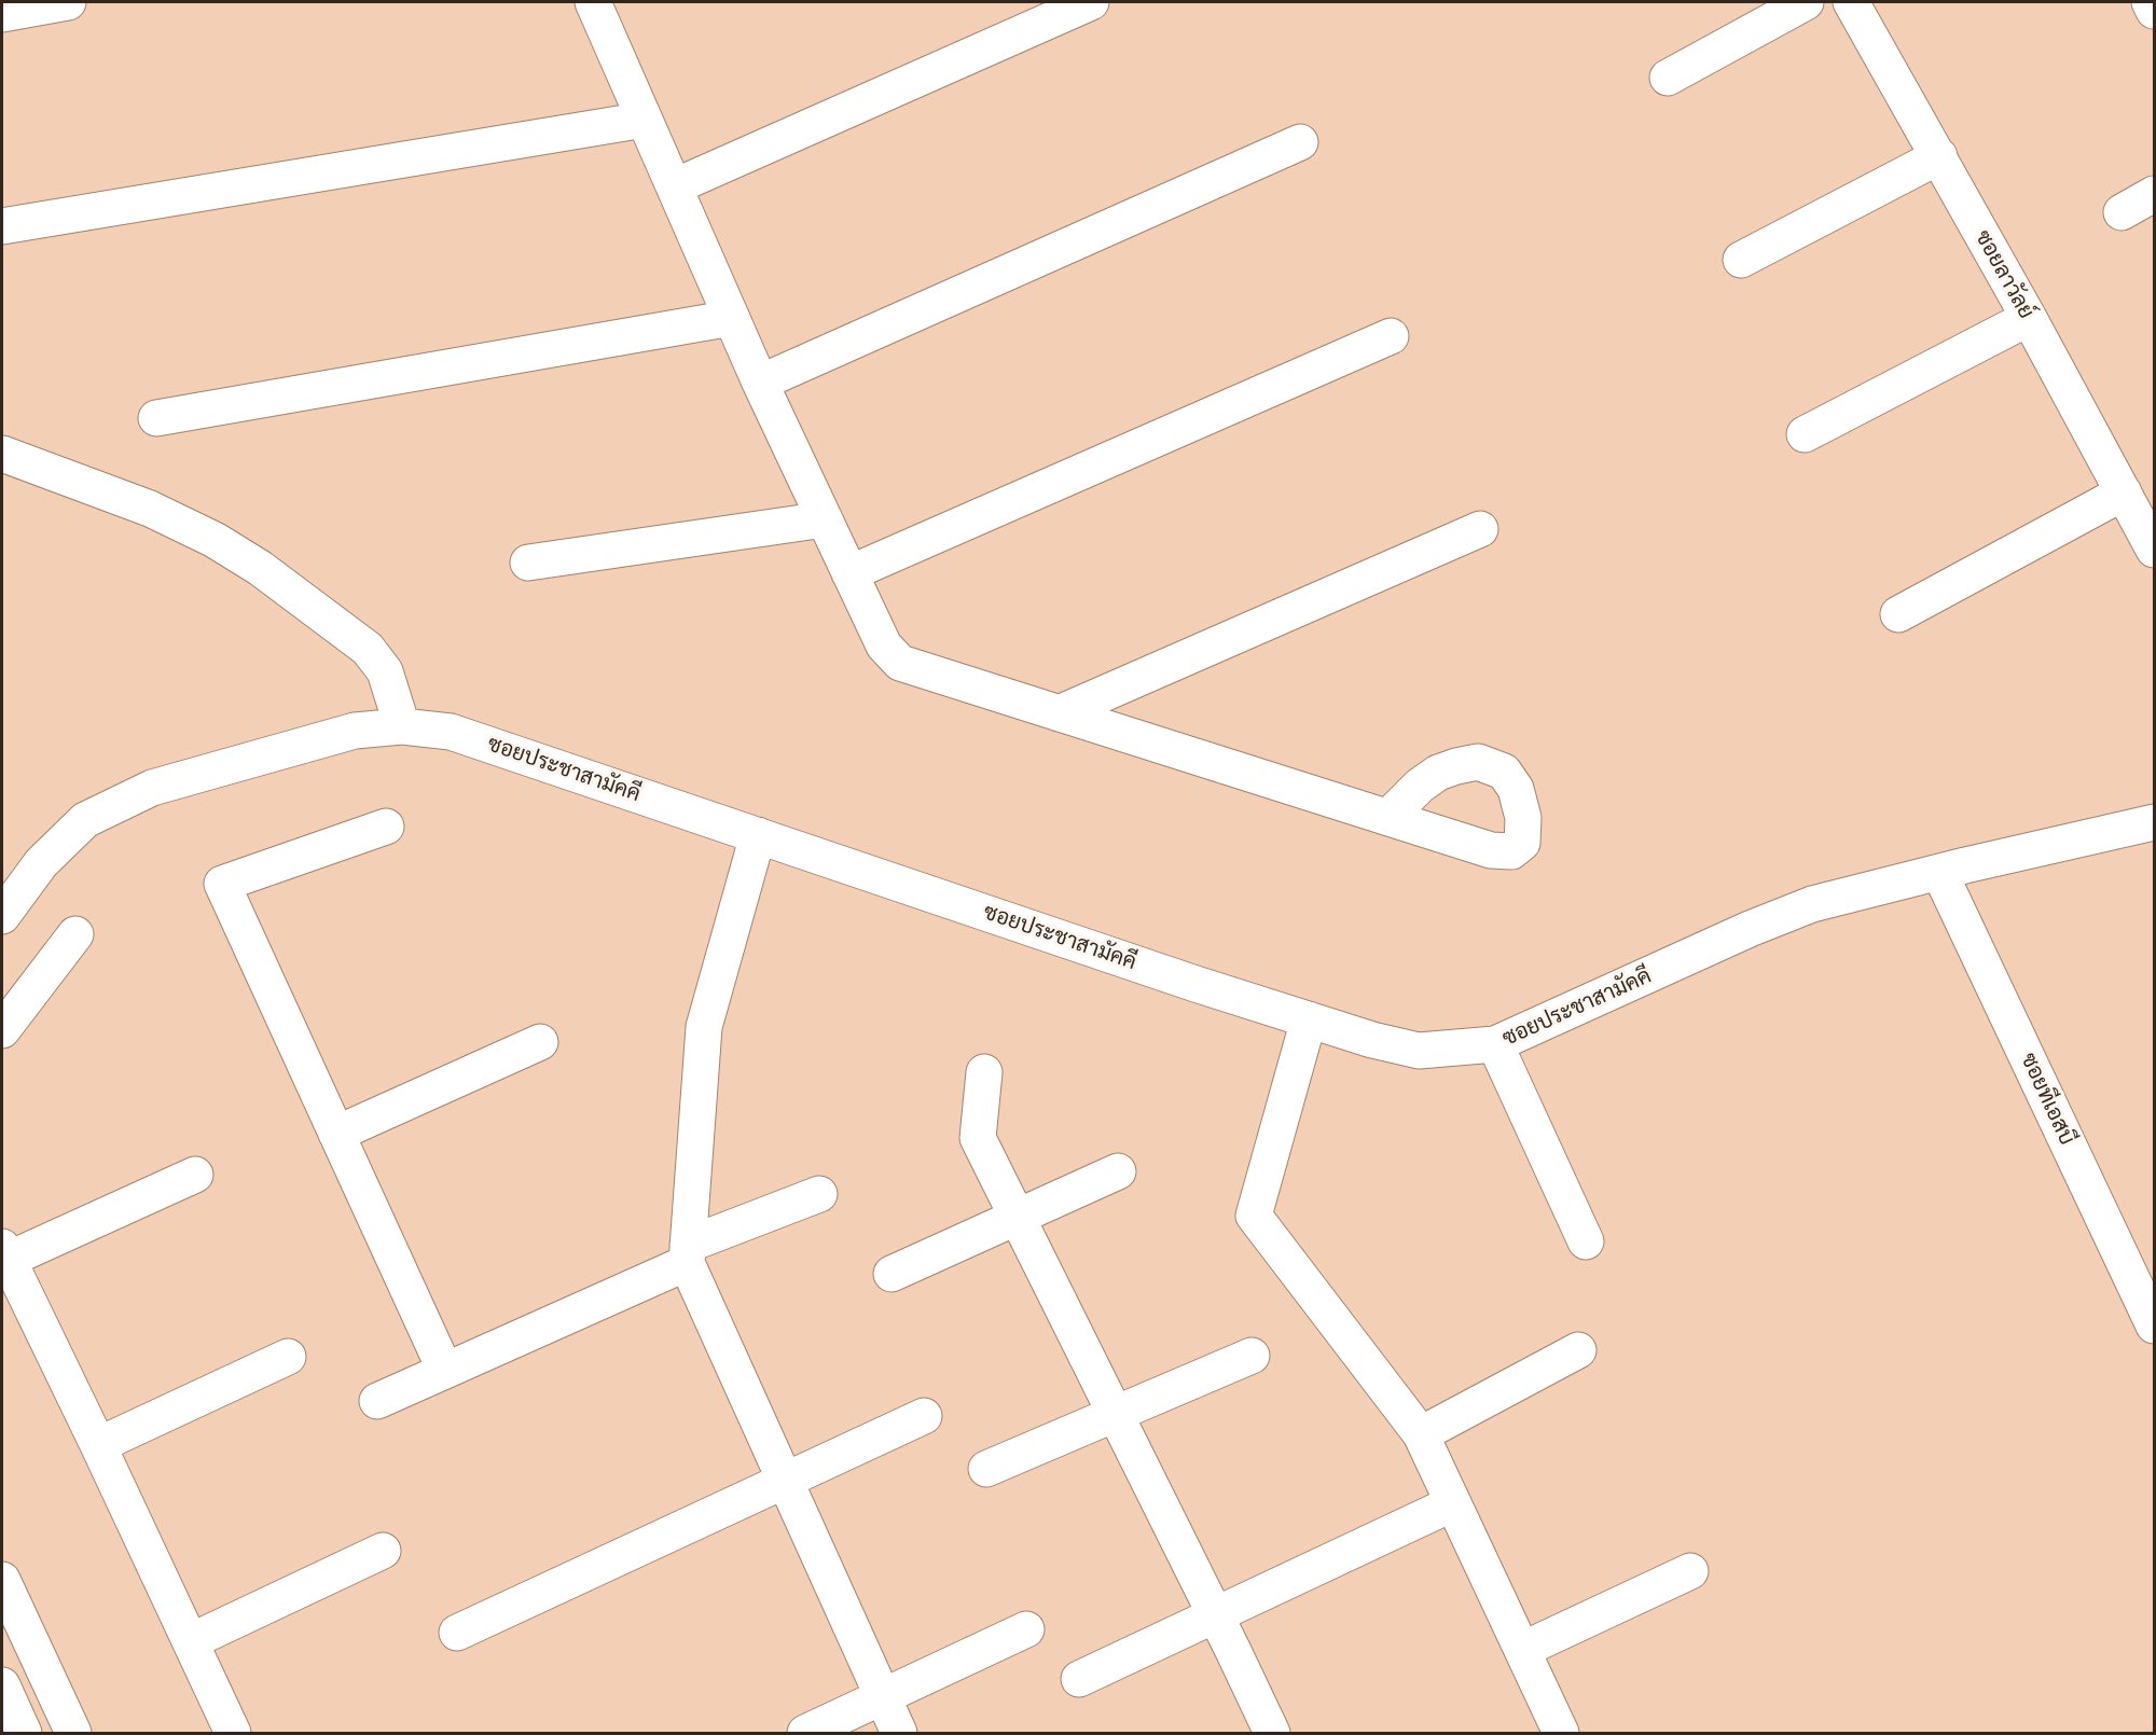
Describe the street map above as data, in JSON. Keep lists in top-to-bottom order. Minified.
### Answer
{"streets":{"street":["ซอยลาวัลย์","ซอยประชาสามัคคี","ซอยทีเอสบี"]},"crossings":[["ซอยประชาสามัคคี","ซอยทีเอสบี"]]}
